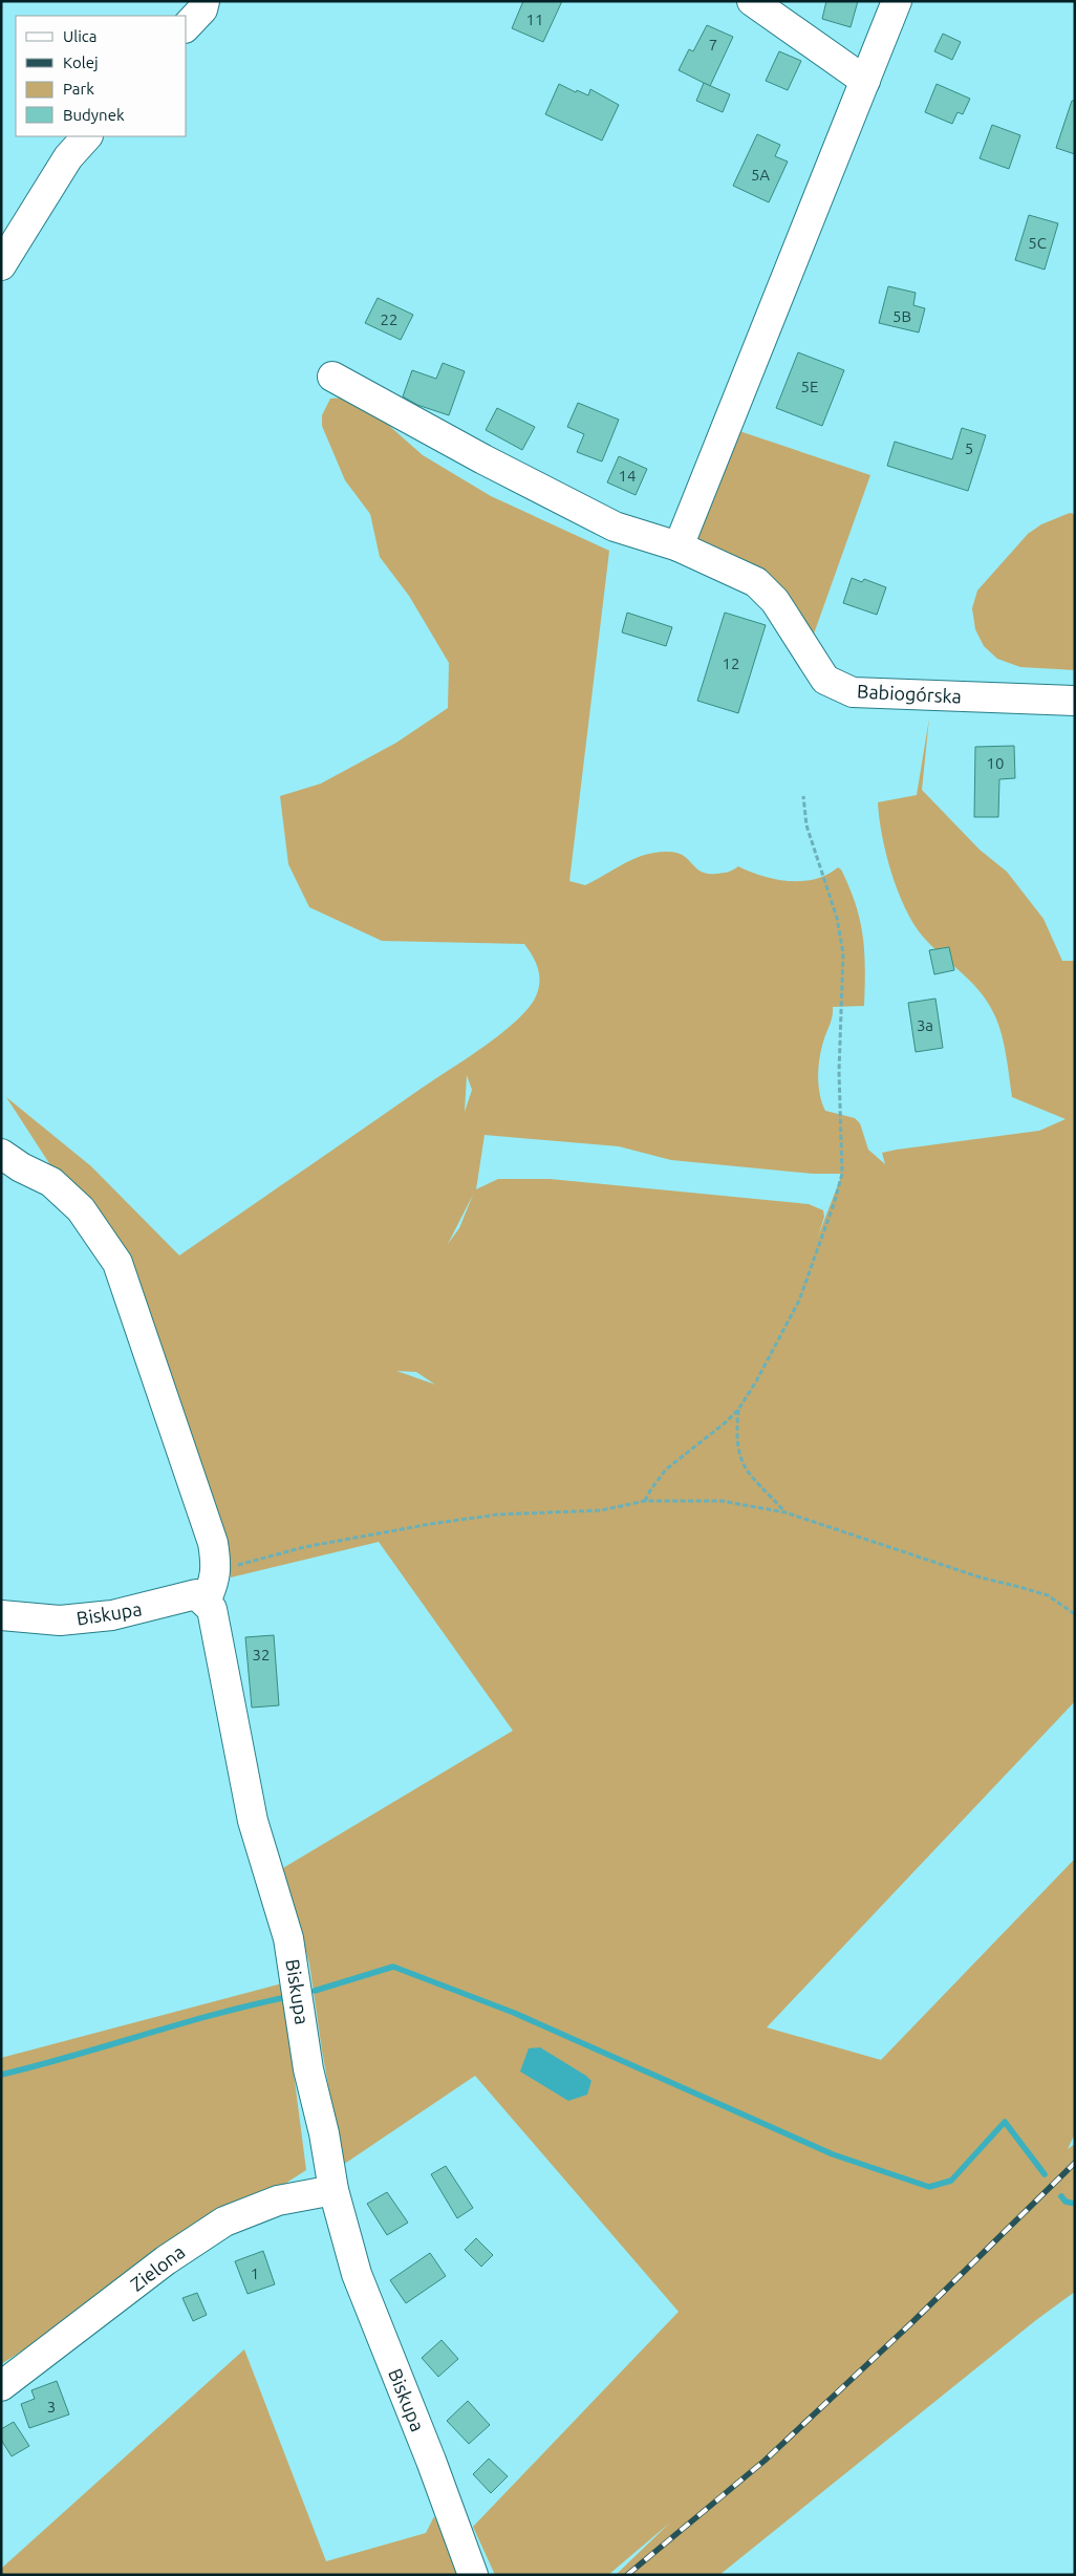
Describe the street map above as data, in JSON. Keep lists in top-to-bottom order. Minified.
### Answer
{"streets":{"street":["Babiogórska","Biskupa","Zielona"]},"crossings":[["Biskupa","Zielona"]],"house_numbers":["11","7","5A","5C","5B","22","5E","5","14","12","10","3a","32","1","3"],"legend":["Ulica","Kolej","Park","Budynek"]}
